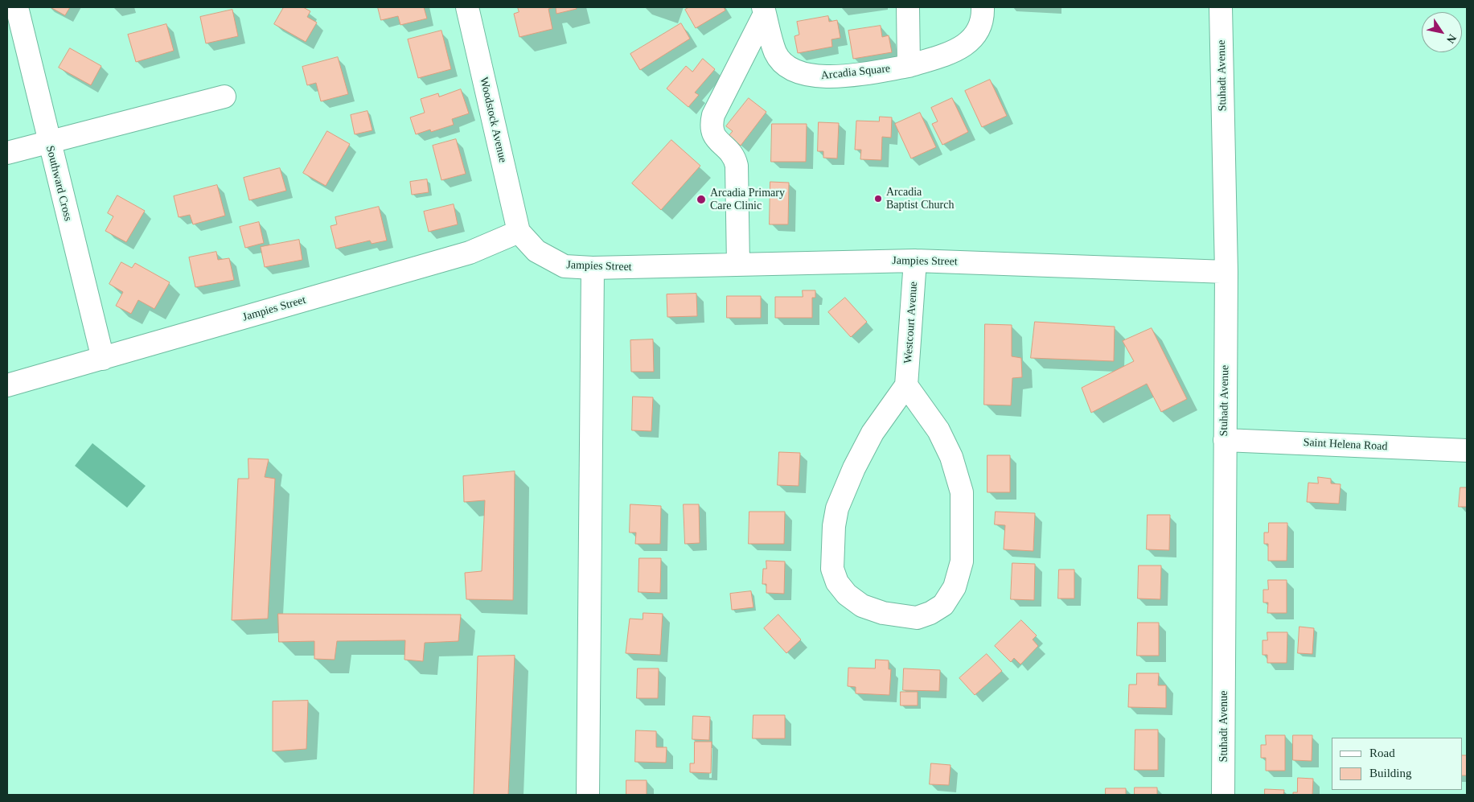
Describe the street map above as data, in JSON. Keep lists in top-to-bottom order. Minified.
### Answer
{"streets":{"street":["Arcadia Square","Stuhadt Avenue","Woodstock Avenue","Southward Cross","Jampies Street","Westcourt Avenue","Saint Helena Road"]},"crossings":[["Stuhadt Avenue","Jampies Street"],["Stuhadt Avenue","Saint Helena Road"],["Woodstock Avenue","Jampies Street"],["Southward Cross","Jampies Street"],["Jampies Street","Westcourt Avenue"]],"places":["Arcadia Baptist Church","Arcadia Primary Care Clinic"],"legend":["Road","Building"],"north":"bottom right"}
